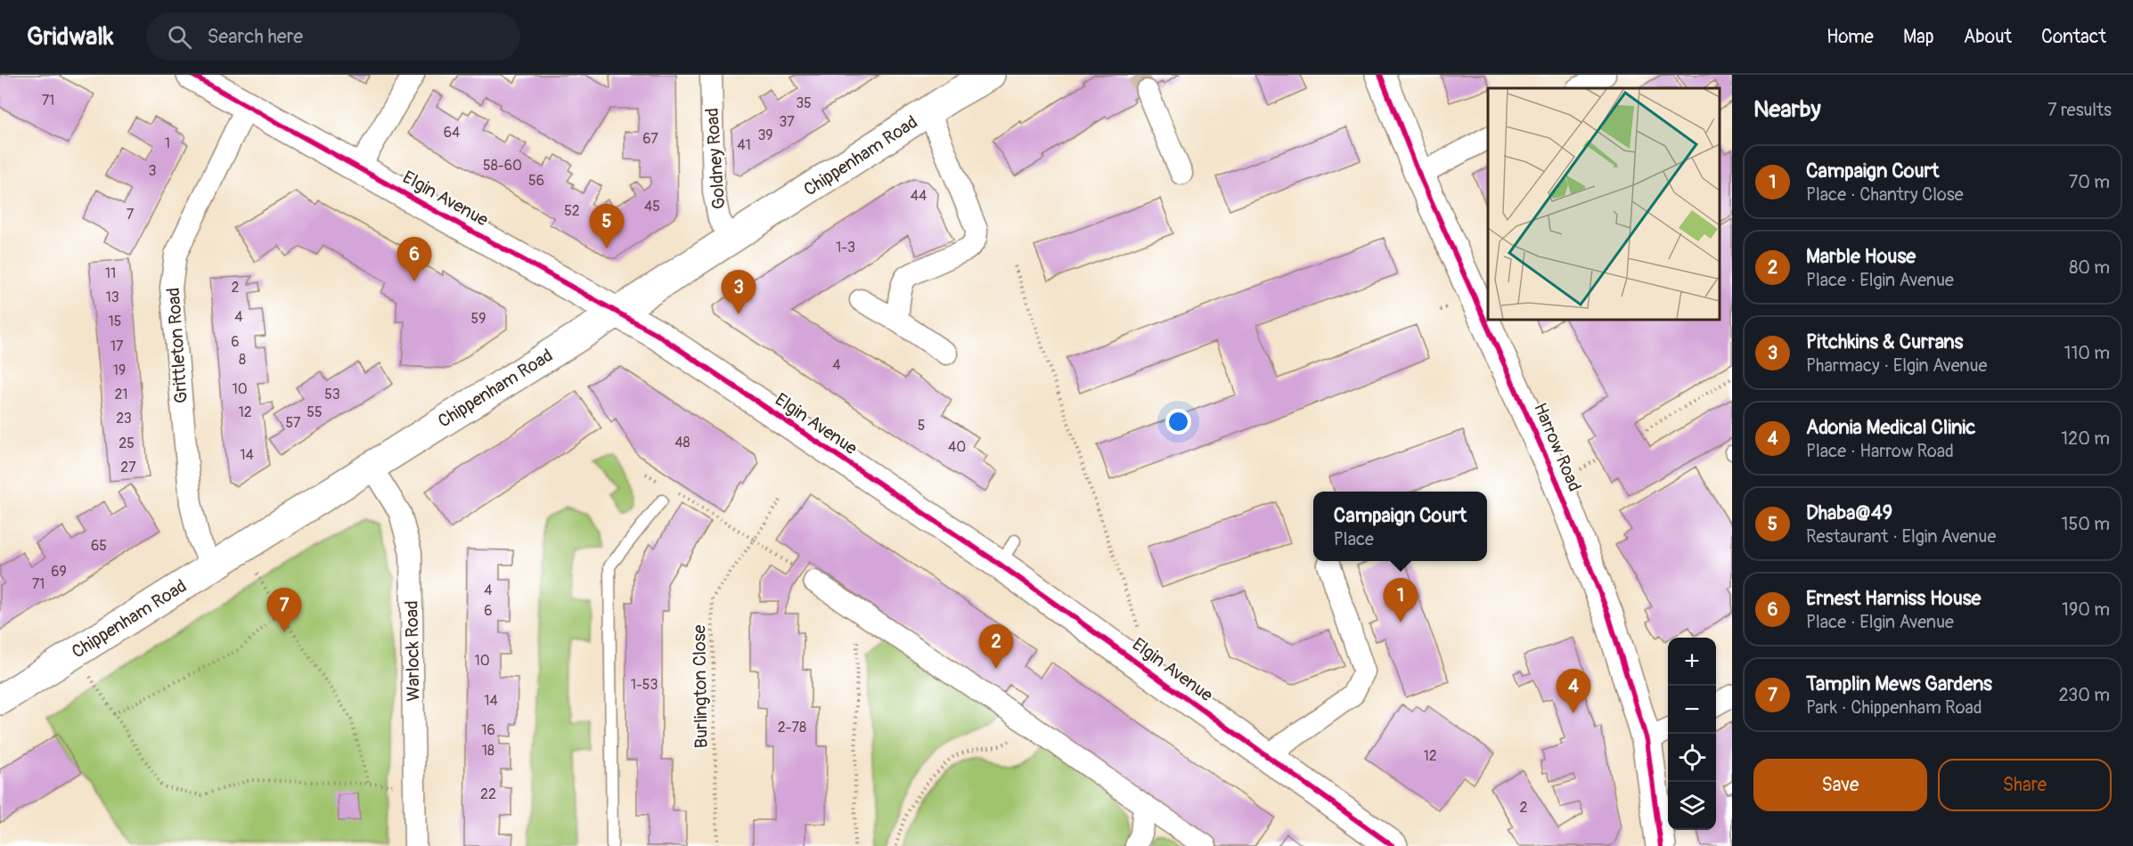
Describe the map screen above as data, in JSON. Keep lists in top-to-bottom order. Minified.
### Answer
{"streets":{"main road":["Chippenham Road","Elgin Avenue","Harrow Road"],"street":["Goldney Road","Grittleton Road","Warlock Road"],"path":["Burlington Close"]},"crossings":[["Chippenham Road","Goldney Road"],["Chippenham Road","Elgin Avenue"],["Chippenham Road","Grittleton Road"],["Chippenham Road","Warlock Road"],["Elgin Avenue","Grittleton Road"]],"house_numbers":["71","35","37","64","39","67","1","41","58-60","3","56","44","45","52","7","1-3","11","2","13","4","59","15","6","17","8","4","19","10","21","53","12","55","23","57","5","48","25","40","14","27","65","69","71","4","6","10","1-53","14","2-78","16","18","12","22","2"],"page":{"header":"Gridwalk","search":"Search here","nav":["Home","Map","About","Contact"],"heading":["Nearby","7 results"],"list":[{"mark":"1","name":"Campaign Court","note":"Place · Chantry Close","value":"70 m"},{"mark":"2","name":"Marble House","note":"Place · Elgin Avenue","value":"80 m"},{"mark":"3","name":"Pitchkins & Currans","note":"Pharmacy · Elgin Avenue","value":"110 m"},{"mark":"4","name":"Adonia Medical Clinic","note":"Place · Harrow Road","value":"120 m"},{"mark":"5","name":"Dhaba@49","note":"Restaurant · Elgin Avenue","value":"150 m"},{"mark":"6","name":"Ernest Harniss House","note":"Place · Elgin Avenue","value":"190 m"},{"mark":"7","name":"Tamplin Mews Gardens","note":"Park · Chippenham Road","value":"230 m"}],"pins":["5","6","3","1","7","2","4"],"popup":["Campaign Court","Place"],"map_buttons":["+","−"],"buttons":["Save","Share"]}}
